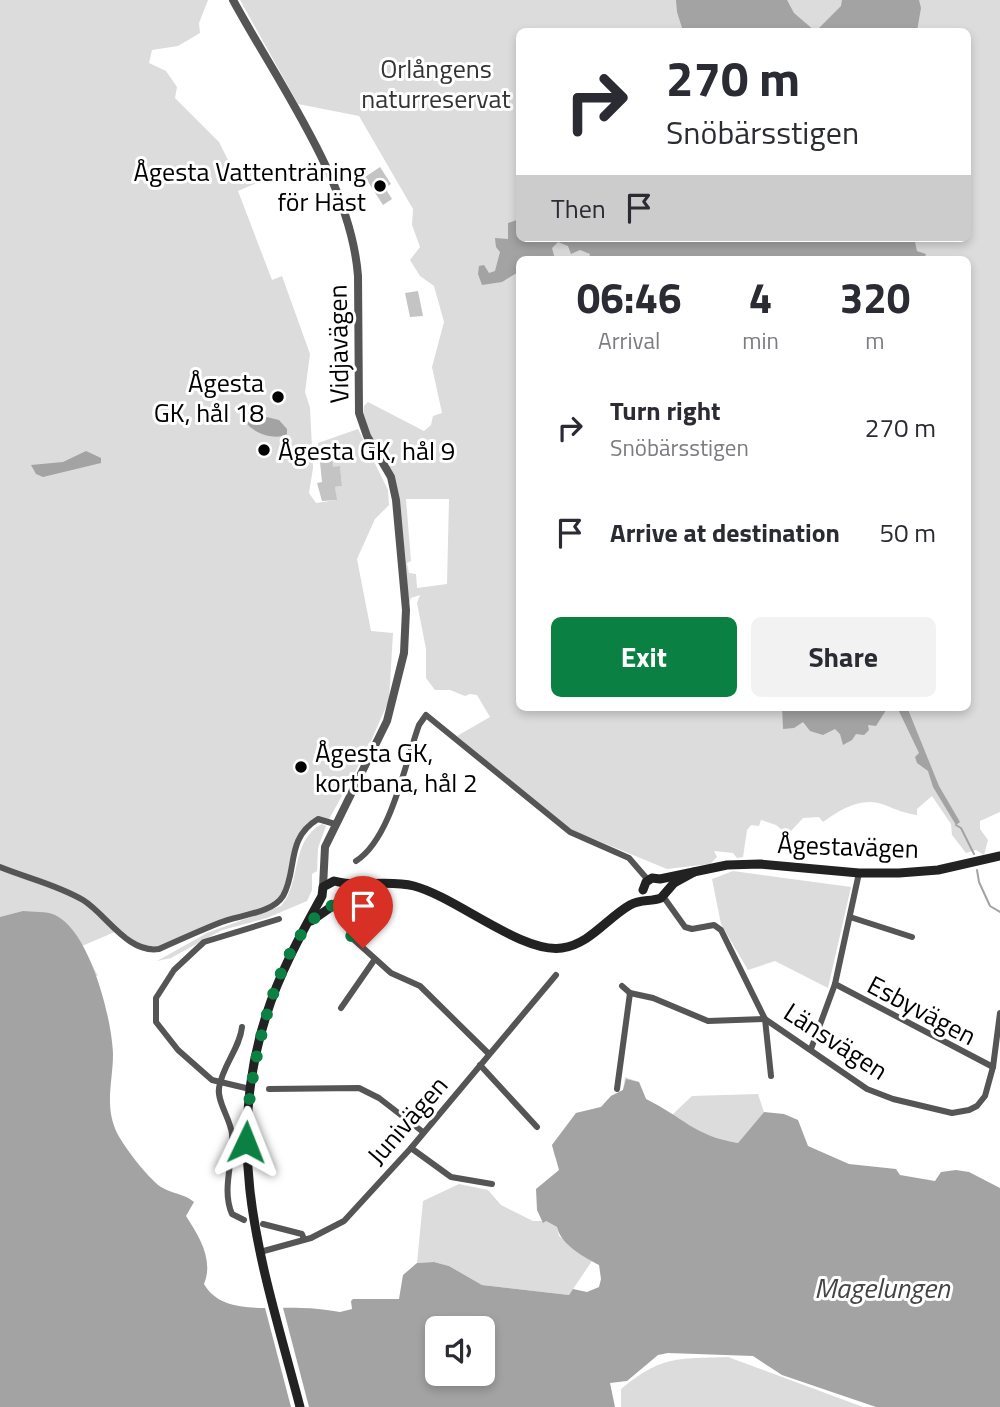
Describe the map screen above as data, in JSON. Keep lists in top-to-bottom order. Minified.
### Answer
{"streets":{"main road":["Ågestavägen"],"street":["Vidjavägen","Esbyvägen","Länsvägen","Junivägen"]},"crossings":[["Esbyvägen","Länsvägen"]],"water":["Magelungen"],"parks":["Orlångens naturreservat"],"places":["Ågesta Vattenträning för Häst","Ågesta GK, hål 18","Ågesta GK, hål 9","Ågesta GK, kortbana, hål 2"],"page":{"turn":["270 m","Snöbärsstigen"],"then":"Then","eta":["06:46","Arrival","4","min","320","m"],"list":[{"name":"Turn right","note":"Snöbärsstigen","value":"270 m"},{"name":"Arrive at destination","value":"50 m"}],"buttons":["Exit","Share"]}}
